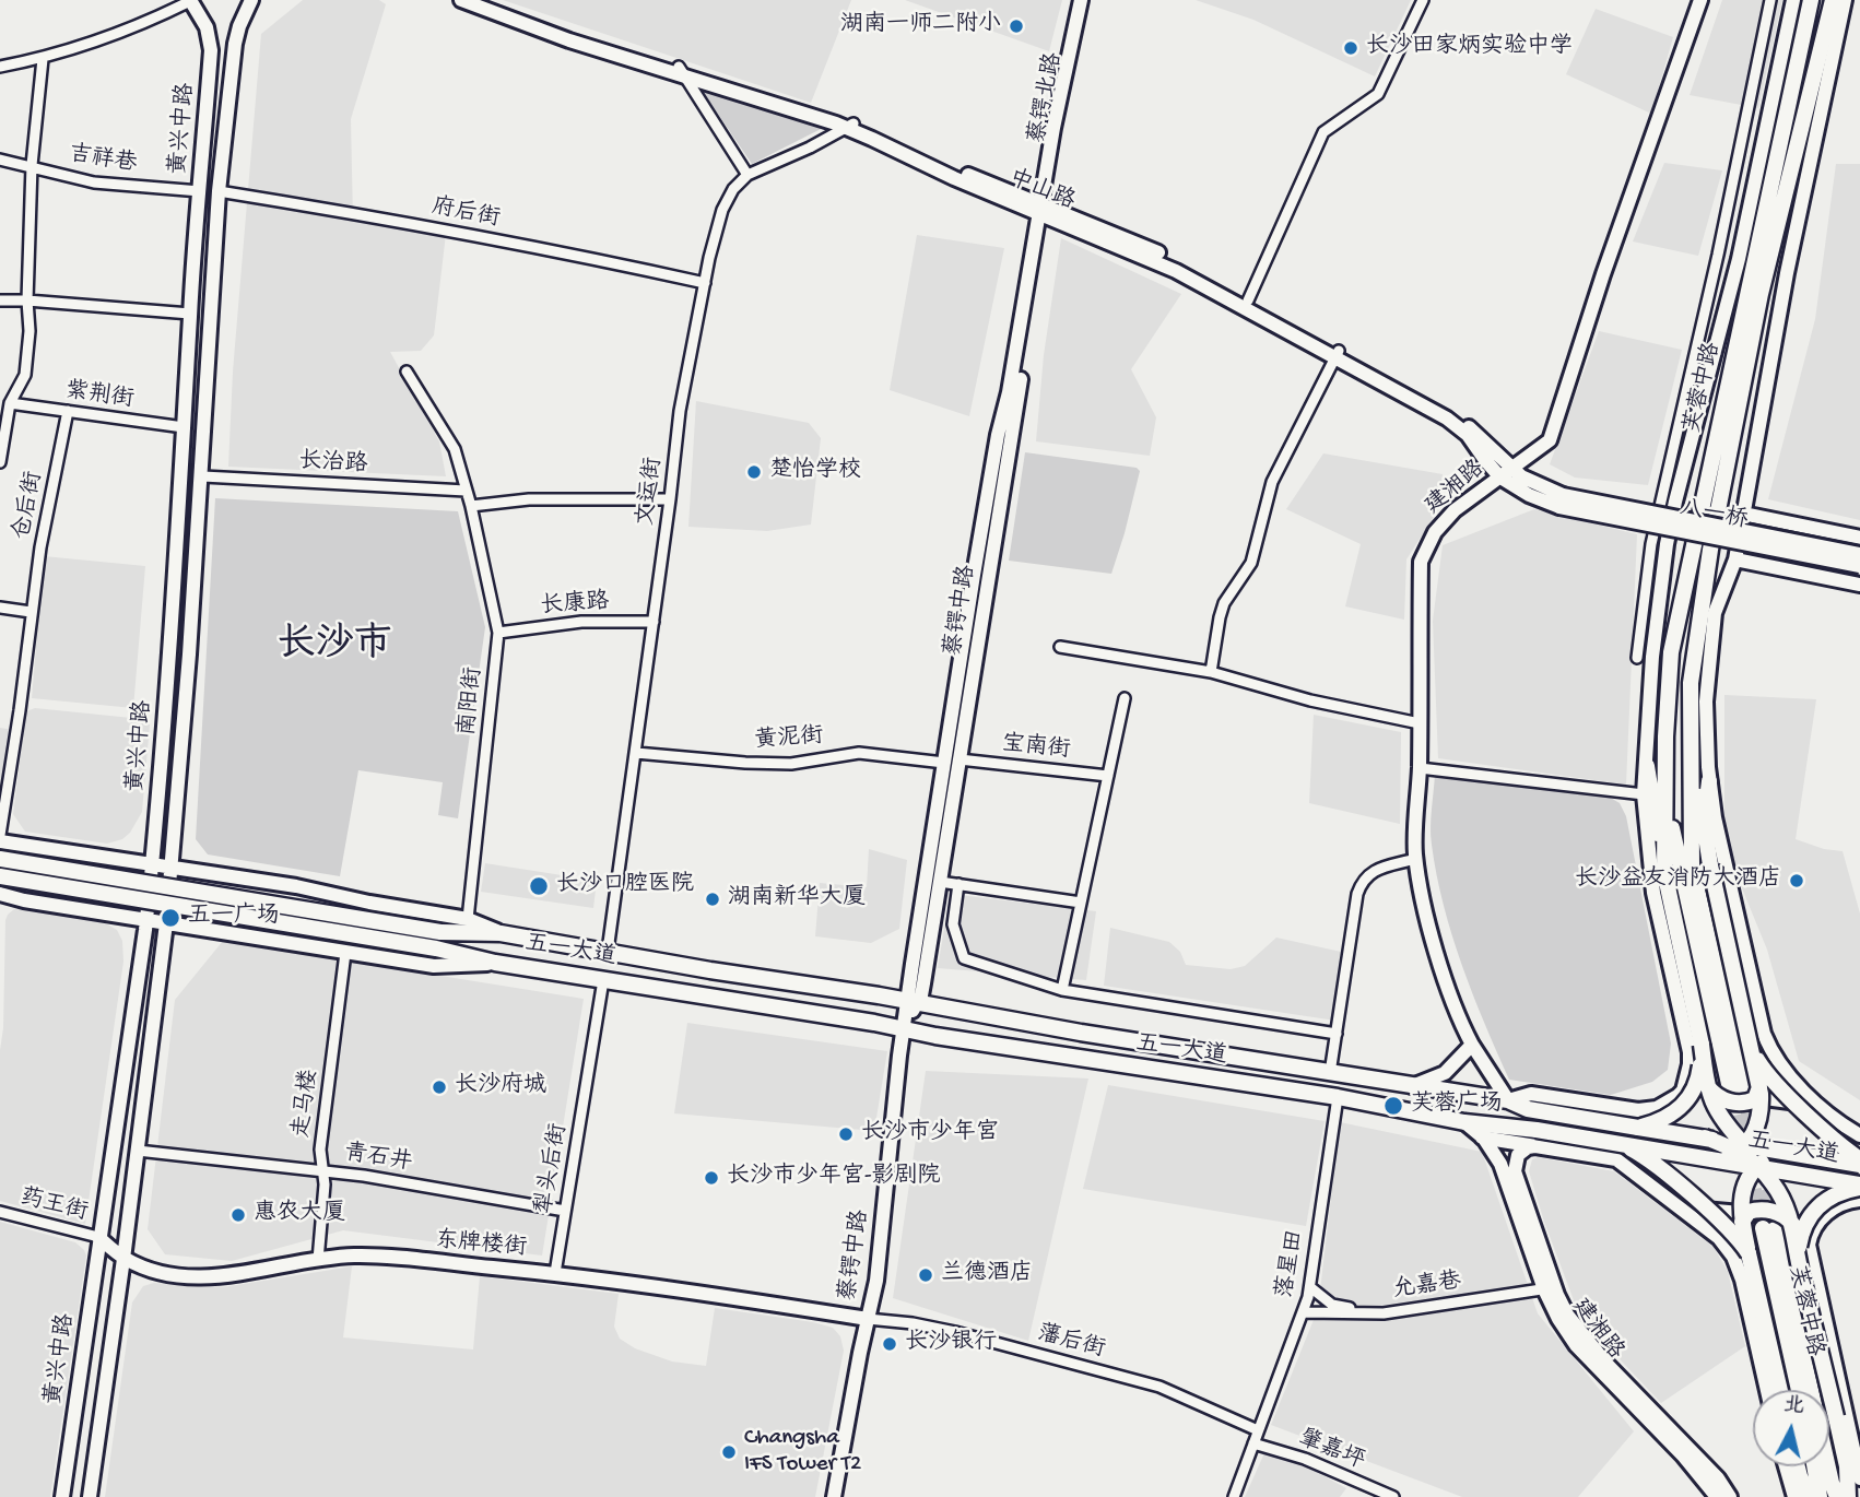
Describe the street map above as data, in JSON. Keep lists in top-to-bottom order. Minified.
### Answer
{"streets":{"main road":["蔡锷北路","黄兴中路","中山路","芙蓉中路","建湘路","八一桥","蔡锷中路","五一大道","东牌楼街"],"street":["吉祥巷","府后街","紫荆街","长治路","文运街","仓后街","长康路","南阳街","黄泥街","宝南街","走马楼","青石井","犁头后街","药王街","落星田","允嘉巷","藩后街","肇嘉坪"]},"crossings":[["蔡锷北路","中山路"],["蔡锷北路","蔡锷中路"],["黄兴中路","吉祥巷"],["黄兴中路","府后街"],["黄兴中路","紫荆街"],["黄兴中路","长治路"],["黄兴中路","五一大道"],["黄兴中路","青石井"],["黄兴中路","药王街"],["黄兴中路","东牌楼街"],["中山路","建湘路"],["中山路","八一桥"],["中山路","蔡锷中路"],["府后街","文运街"],["紫荆街","仓后街"],["长治路","南阳街"],["建湘路","五一大道"],["建湘路","允嘉巷"],["文运街","长康路"],["文运街","黄泥街"],["文运街","五一大道"],["长康路","南阳街"],["蔡锷中路","黄泥街"],["蔡锷中路","宝南街"],["蔡锷中路","五一大道"],["蔡锷中路","东牌楼街"],["蔡锷中路","藩后街"],["南阳街","五一大道"],["五一大道","走马楼"],["五一大道","犁头后街"],["五一大道","落星田"],["走马楼","青石井"],["走马楼","东牌楼街"],["青石井","犁头后街"],["犁头后街","东牌楼街"],["药王街","东牌楼街"],["东牌楼街","藩后街"],["落星田","允嘉巷"],["落星田","藩后街"],["落星田","肇嘉坪"]],"districts":["长沙市"],"places":["湖南一师二附小","长沙田家炳实验中学","楚怡学校","长沙益友消防大酒店","长沙口腔医院","湖南新华大厦","五一广场","长沙府城","芙蓉广场","长沙市少年宫","长沙市少年宫-影剧院","惠农大厦","兰德酒店","长沙银行","Changsha IFS Tower T2"],"north":"top"}
